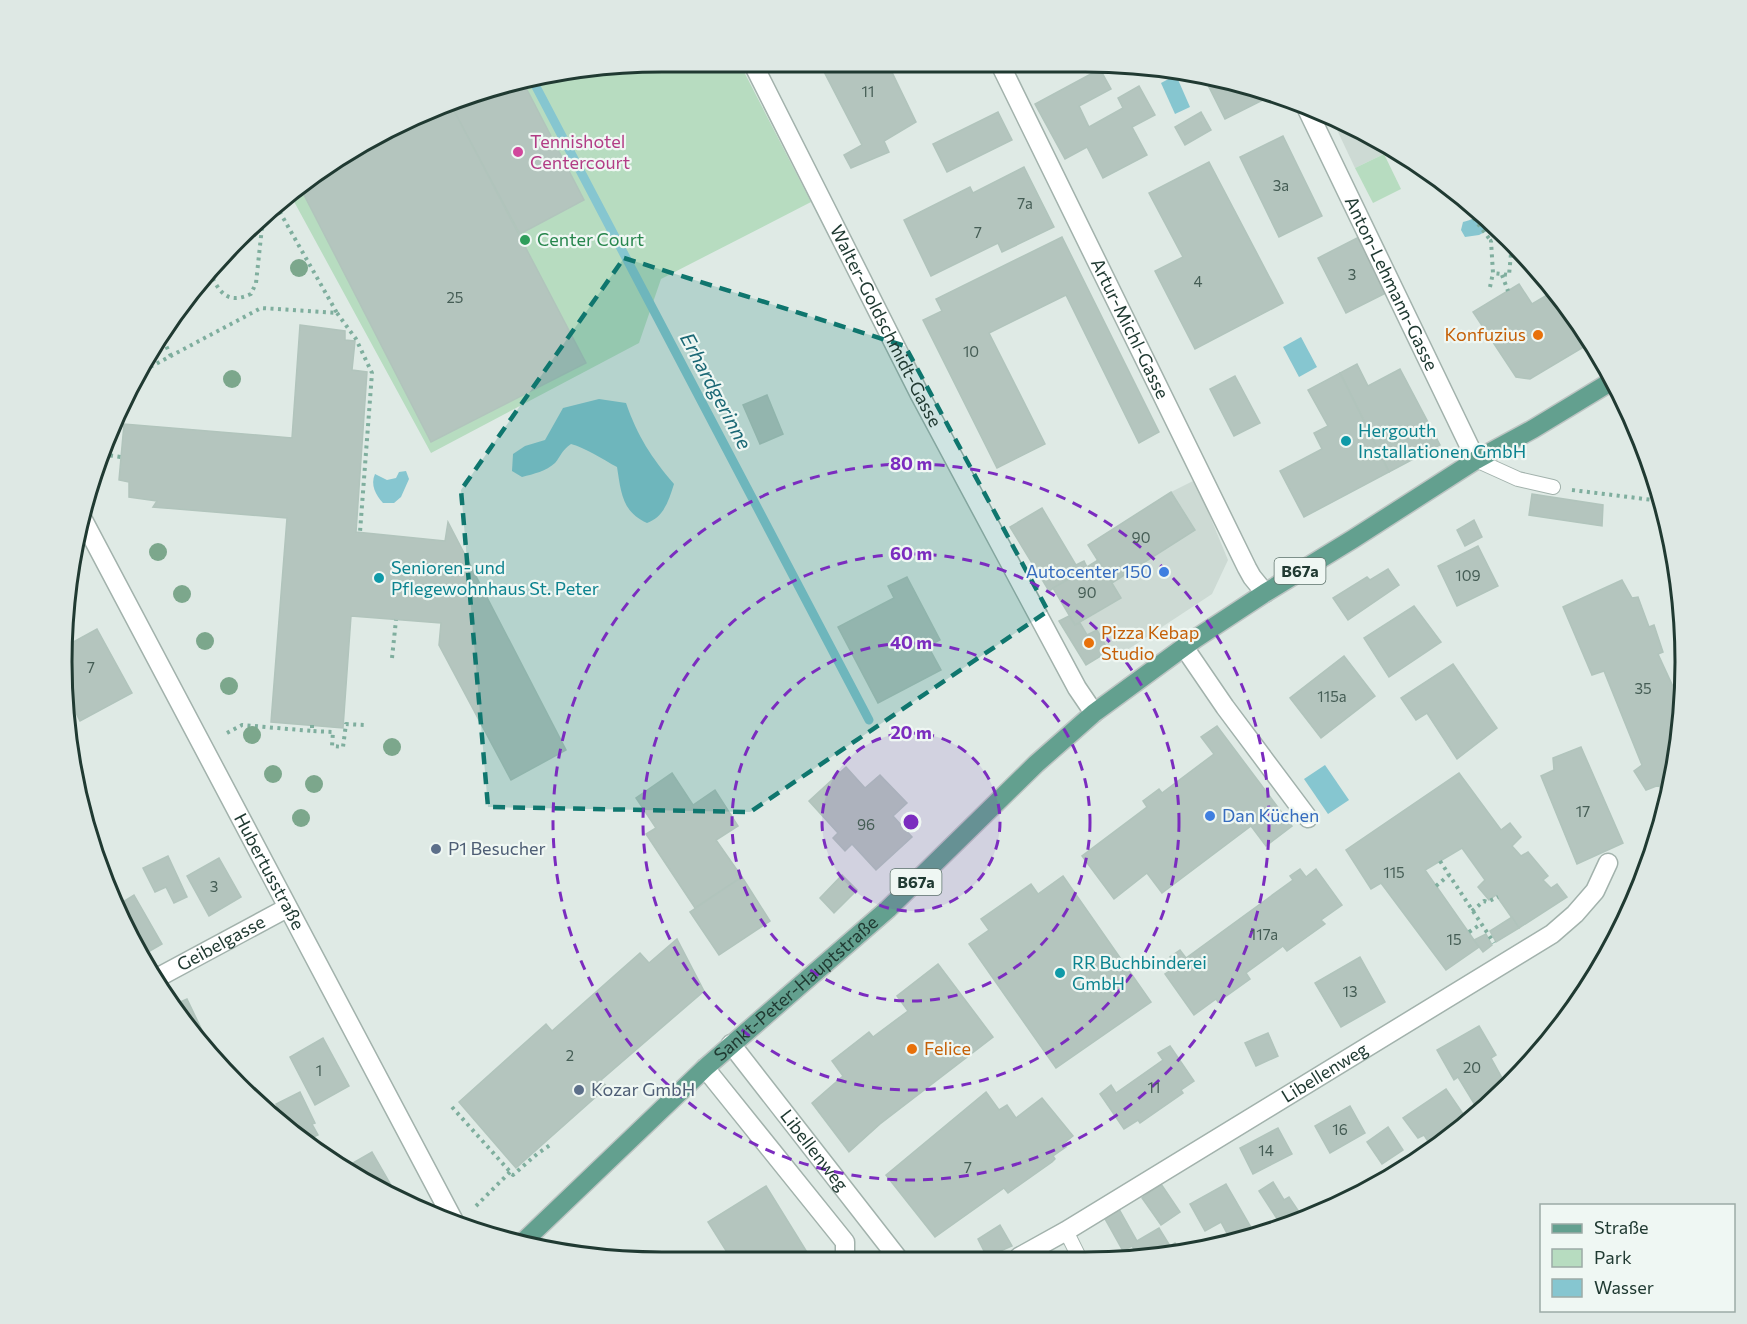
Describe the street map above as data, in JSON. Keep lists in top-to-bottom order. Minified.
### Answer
{"streets":{"main road":["B67a","Sankt-Peter-Hauptstraße"],"street":["Anton-Lehmann-Gasse","Walter-Goldschmidt-Gasse","Artur-Michl-Gasse","Hubertusstraße","Geibelgasse","Libellenweg"]},"crossings":[["Anton-Lehmann-Gasse","Sankt-Peter-Hauptstraße"],["Walter-Goldschmidt-Gasse","Sankt-Peter-Hauptstraße"],["Artur-Michl-Gasse","Sankt-Peter-Hauptstraße"],["Hubertusstraße","Geibelgasse"],["Sankt-Peter-Hauptstraße","Libellenweg"]],"water":["Erhardgerinne"],"places":["Tennishotel Centercourt","Center Court","Konfuzius","Hergouth Installationen GmbH","Autocenter 150","Senioren- und Pflegewohnhaus St. Peter","Pizza Kebap Studio","Dan Küchen","P1 Besucher","RR Buchbinderei GmbH","Felice","Kozar GmbH"],"house_numbers":["11","3a","7a","7","3","4","25","10","90","109","90","7","35","115a","17","96","115","3","117a","15","13","2","20","1","11","16","14","7"],"legend":["Straße","Park","Wasser"],"rings":["80 m","60 m","40 m","20 m"]}
